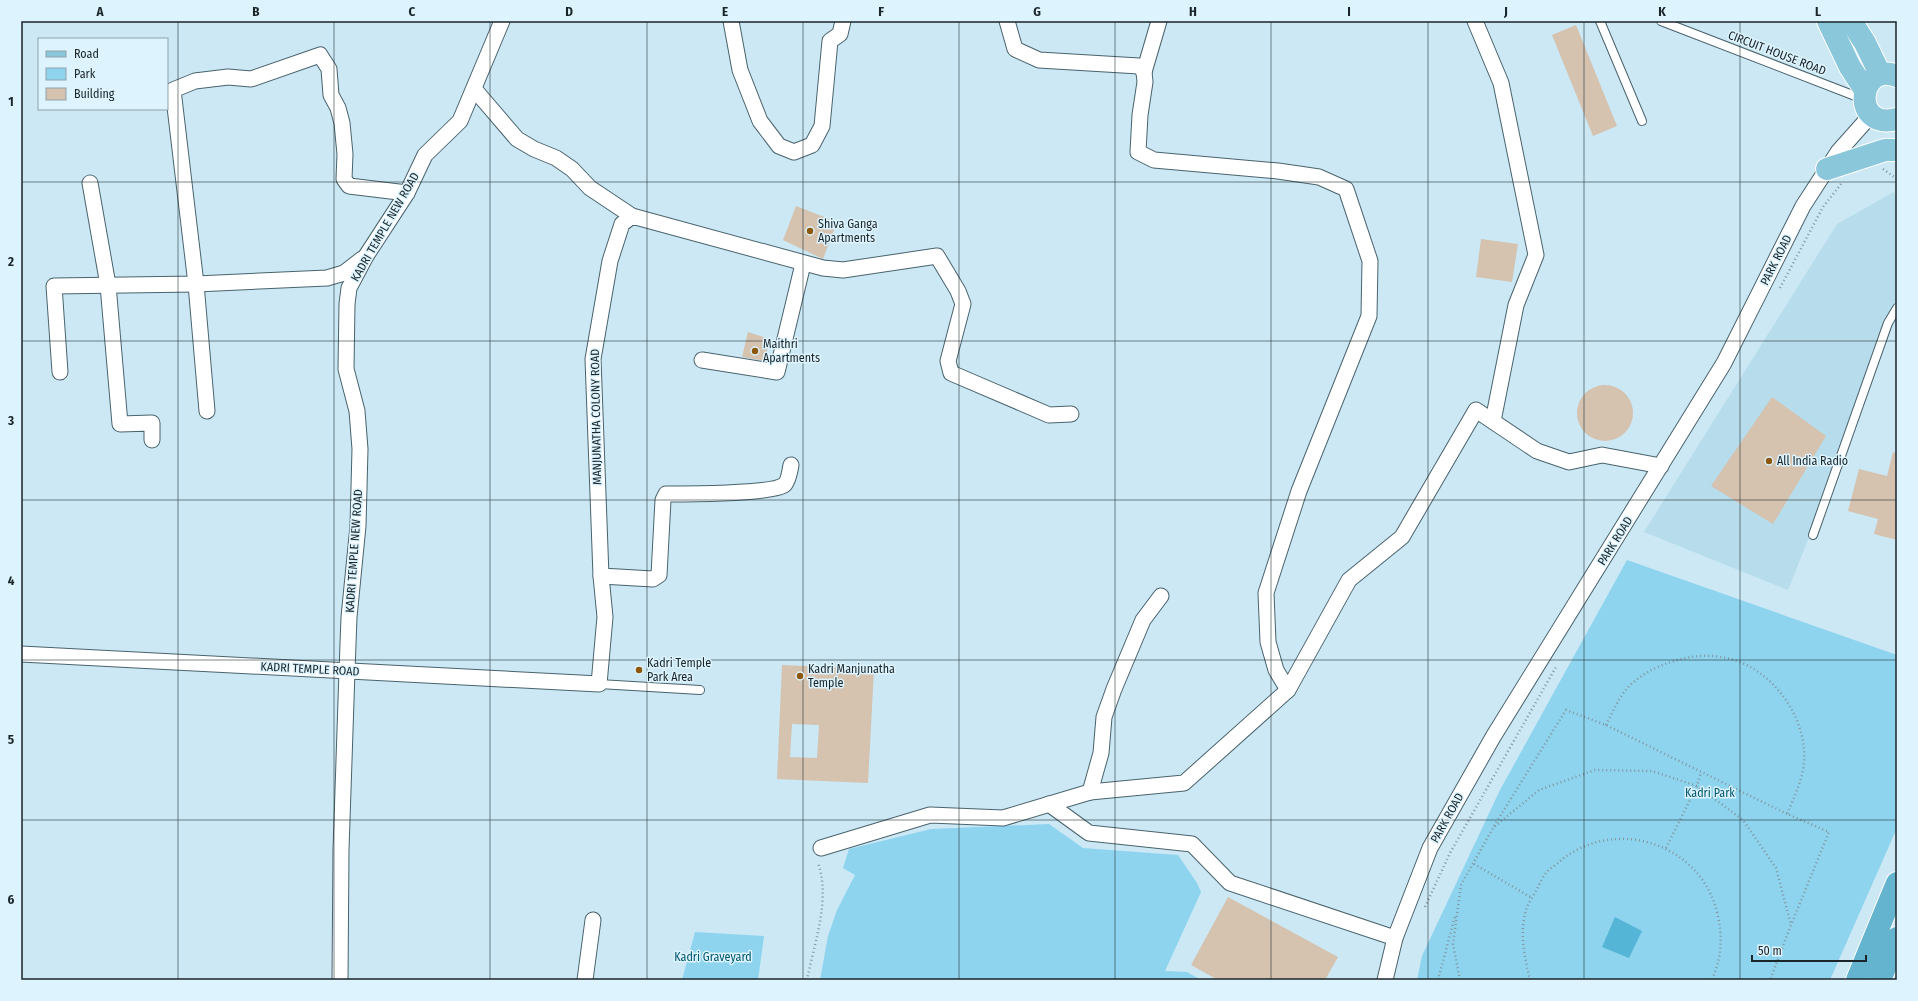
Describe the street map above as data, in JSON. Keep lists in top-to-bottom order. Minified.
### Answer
{"streets":{"street":["KADRI TEMPLE NEW ROAD","PARK ROAD","MANJUNATHA COLONY ROAD","KADRI TEMPLE ROAD"],"lane":["CIRCUIT HOUSE ROAD"]},"crossings":[["CIRCUIT HOUSE ROAD","PARK ROAD"],["KADRI TEMPLE NEW ROAD","KADRI TEMPLE ROAD"],["MANJUNATHA COLONY ROAD","KADRI TEMPLE ROAD"]],"parks":["Kadri Park","Kadri Graveyard"],"places":["Shiva Ganga Apartments","Maithri Apartments","All India Radio","Kadri Temple Park Area","Kadri Manjunatha Temple"],"legend":["Road","Park","Building"],"scale_bar":"50 m","grid":{"columns":["A","B","C","D","E","F","G","H","I","J","K","L"],"rows":["1","2","3","4","5","6"]}}
